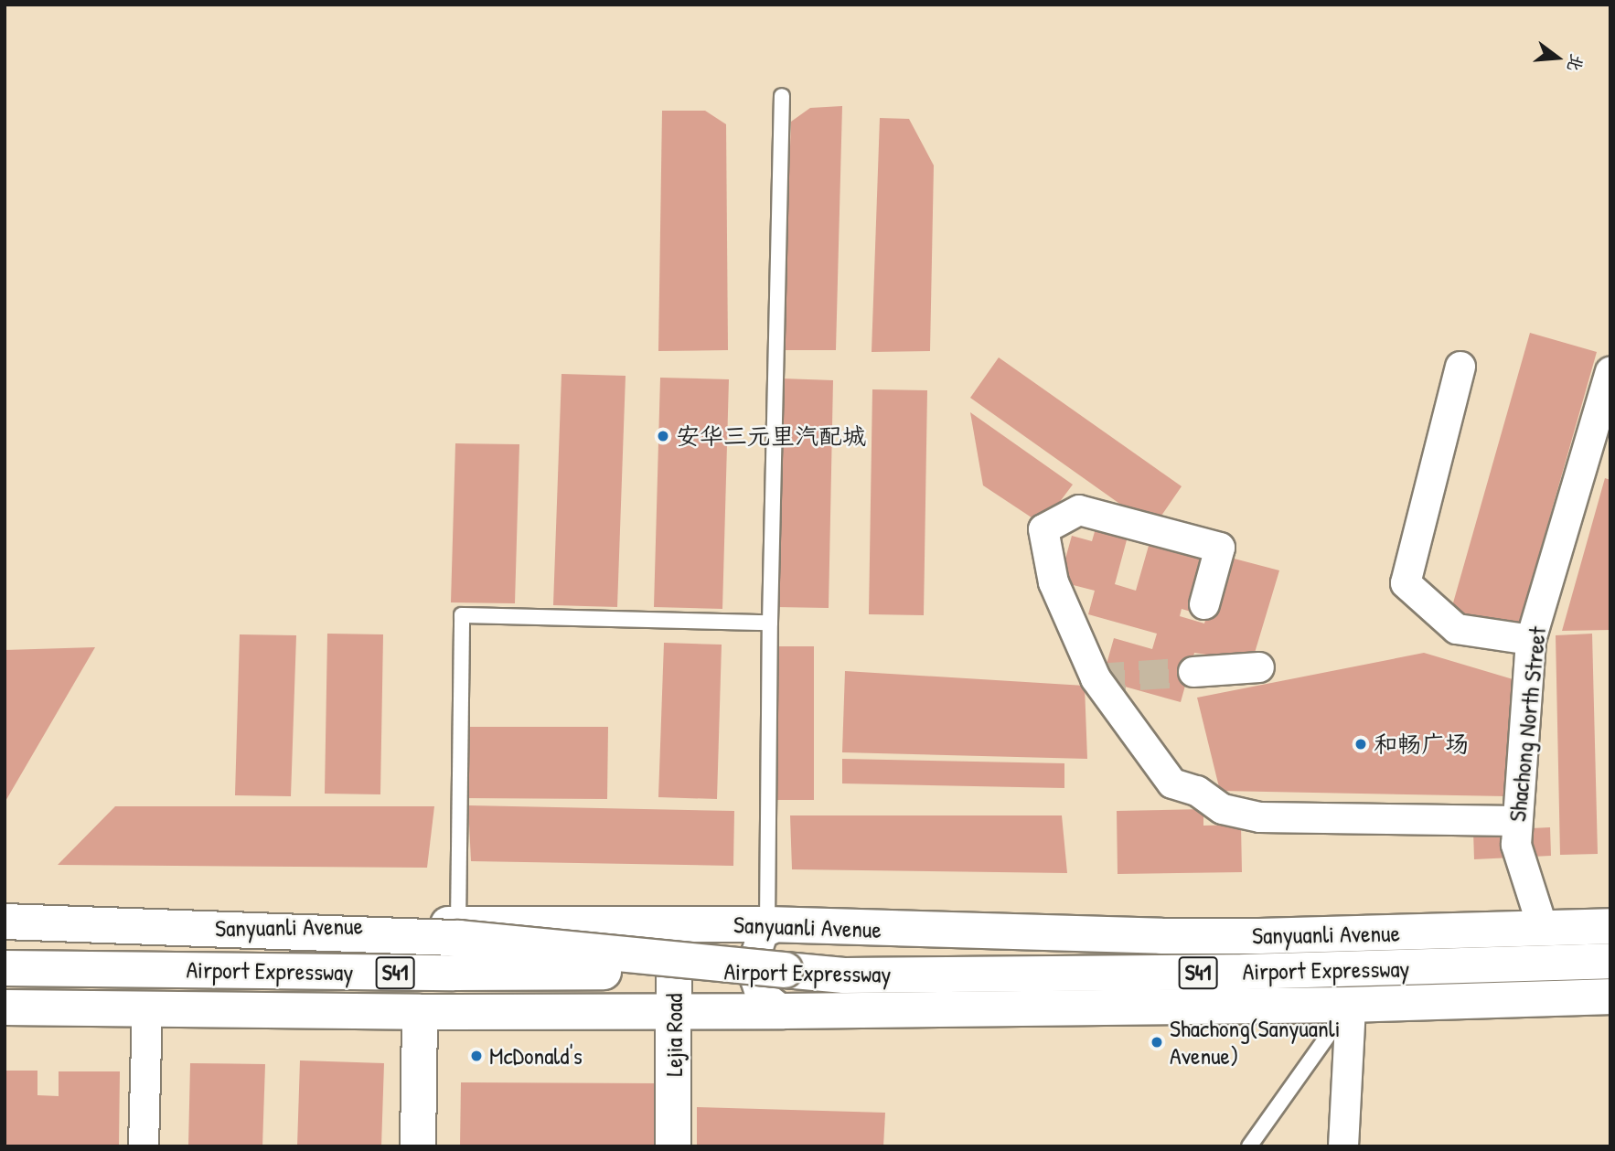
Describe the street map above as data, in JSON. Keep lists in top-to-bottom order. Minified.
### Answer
{"streets":{"main road":["Sanyuanli Avenue","Airport Expressway","S41","Lejia Road"],"street":["Shachong North Street"]},"crossings":[["Shachong North Street","Sanyuanli Avenue"],["Sanyuanli Avenue","Lejia Road"]],"places":["安华三元里汽配城","和畅广场","Shachong(Sanyuanli Avenue)","McDonald's"],"north":"right"}
